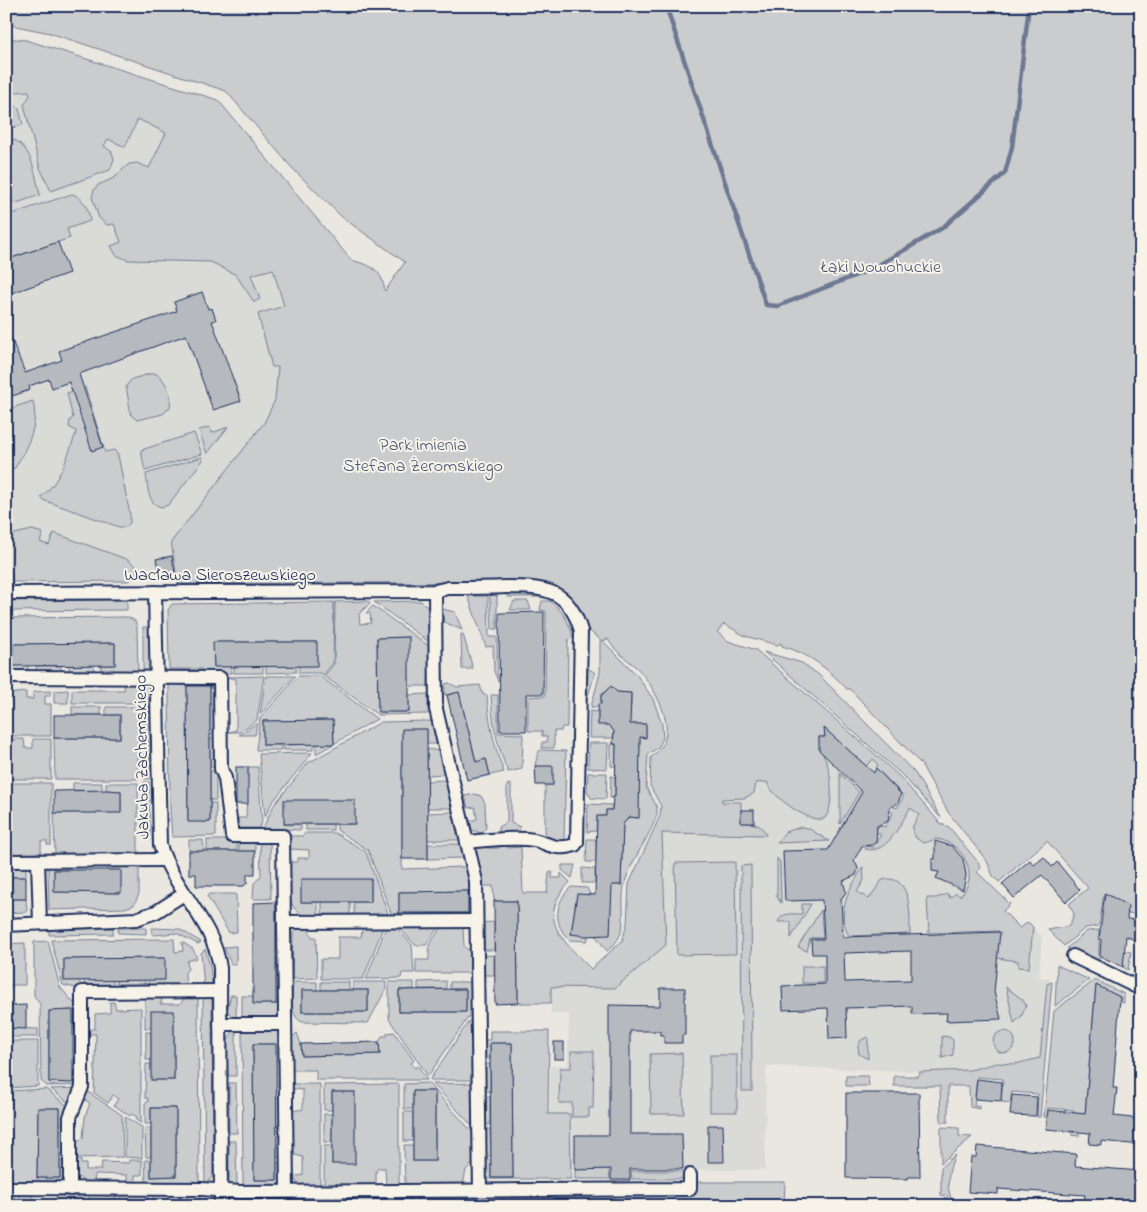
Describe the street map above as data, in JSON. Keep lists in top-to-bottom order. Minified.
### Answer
{"streets":{"street":["Wacława Sieroszewskiego","Jakuba Zachemskiego"]},"crossings":[["Wacława Sieroszewskiego","Jakuba Zachemskiego"]],"parks":["Łąki Nowohuckie","Park imienia Stefana Żeromskiego"]}
